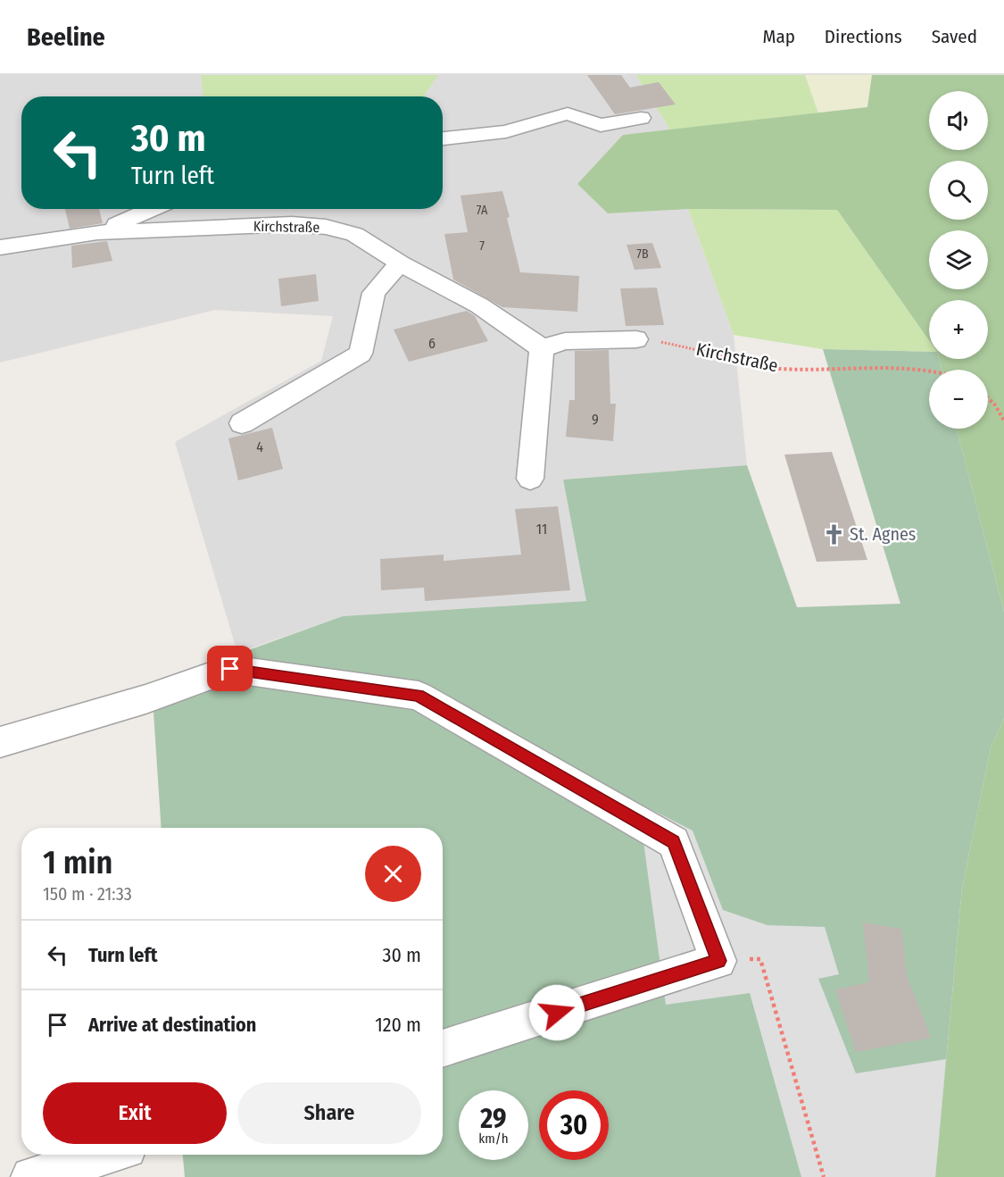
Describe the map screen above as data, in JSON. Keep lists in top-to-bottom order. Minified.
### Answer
{"streets":{"street":["Kirchstraße"]},"places":{"church":["St. Agnes"]},"house_numbers":["7A","7","7B","6","9","4","11"],"page":{"header":"Beeline","nav":["Map","Directions","Saved"],"map_buttons":["+","−"],"turn":["30 m","Turn left"],"heading":["1 min","150 m · 21:33"],"list":[{"name":"Turn left","value":"30 m"},{"name":"Arrive at destination","value":"120 m"}],"buttons":["Exit","Share"],"speed":"29 km/h","limit":"30"}}
